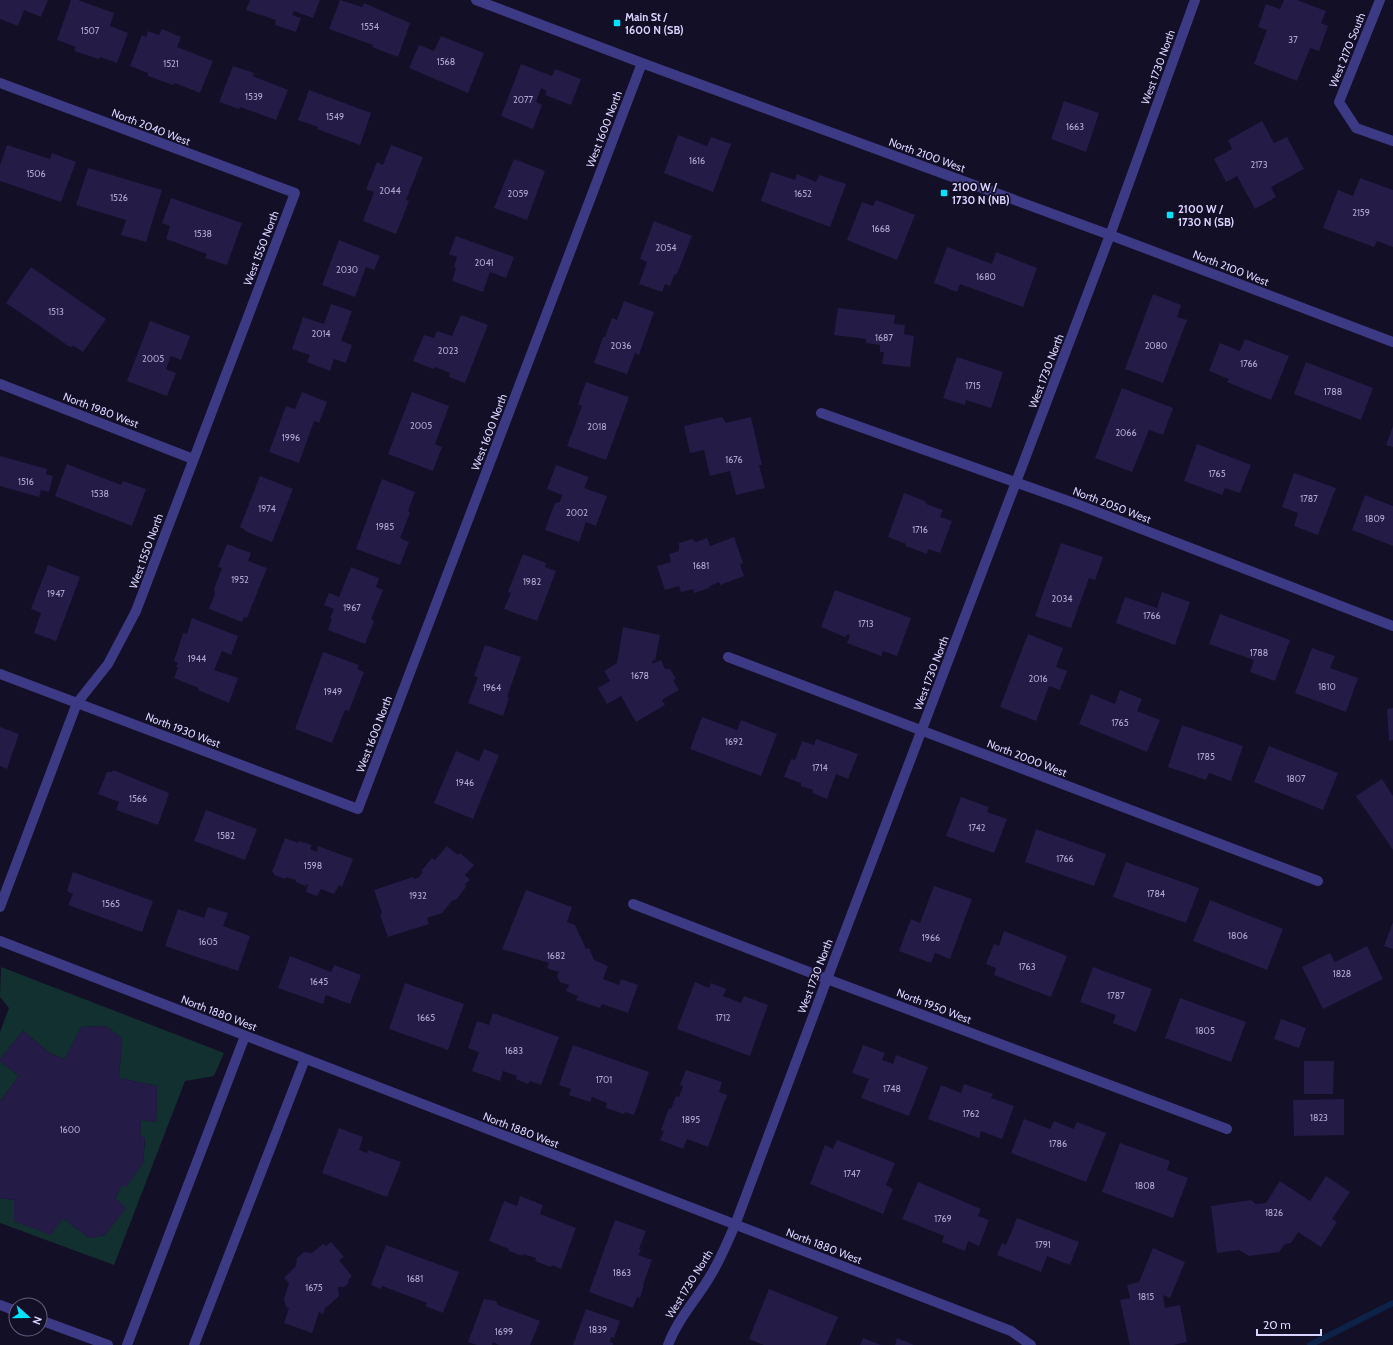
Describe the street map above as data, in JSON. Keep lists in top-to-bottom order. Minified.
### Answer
{"streets":{"street":["West 2170 South","West 1730 North","North 2040 West","West 1600 North","North 2100 West","West 1550 North","North 1980 West","North 2050 West","North 1930 West","North 2000 West","North 1950 West","North 1880 West"]},"crossings":[["West 1730 North","North 2100 West"],["West 1730 North","North 2050 West"],["West 1730 North","North 2000 West"],["West 1730 North","North 1950 West"],["West 1730 North","North 1880 West"],["North 2040 West","West 1550 North"],["West 1600 North","North 2100 West"],["West 1600 North","North 1930 West"],["West 1550 North","North 1980 West"],["West 1550 North","North 1930 West"]],"places":{"transit":["Main St / 1600 N (SB)","2100 W / 1730 N (NB)","2100 W / 1730 N (SB)"]},"house_numbers":["1554","1507","37","1568","1521","1539","2077","1549","1663","1616","2173","1506","2044","2059","1652","1526","2159","1668","1538","2054","2041","2030","1680","1513","2014","1687","2036","2080","2023","2005","1766","1715","1788","2005","2018","2066","1996","1676","1765","1516","1538","1787","1974","2002","1809","1985","1716","1681","1952","1982","1947","2034","1967","1766","1713","1788","1944","1678","2016","1810","1964","1949","1765","1692","1785","1714","1807","1946","1566","1742","1582","1766","1598","1784","1932","1565","1806","1966","1605","1682","1763","1828","1645","1787","1665","1712","1805","1683","1701","1748","1762","1823","1895","1600","1786","1747","1808","1826","1769","1791","1863","1681","1675","1815","1839","1699"],"scale_bar":"20 m","north":"right"}
